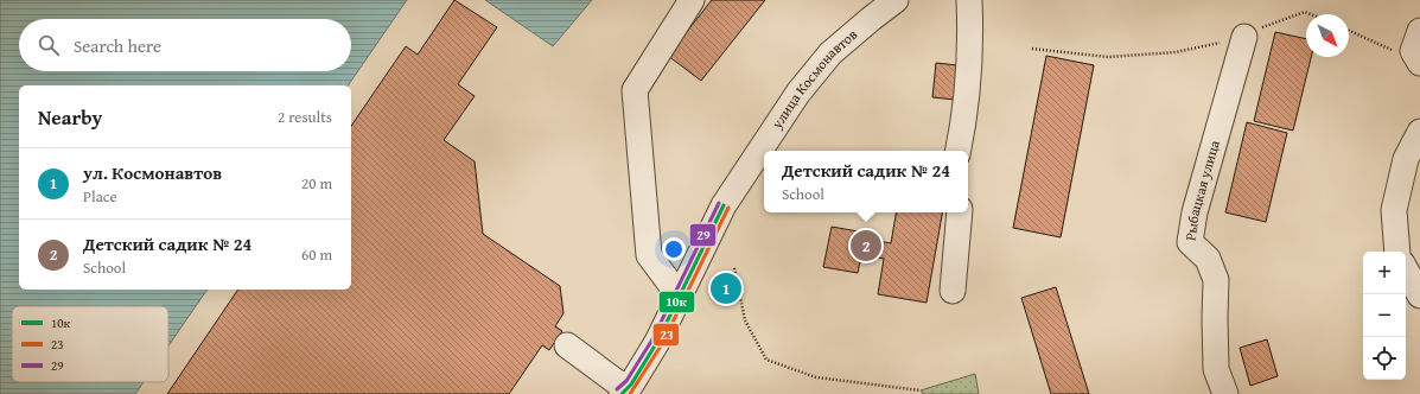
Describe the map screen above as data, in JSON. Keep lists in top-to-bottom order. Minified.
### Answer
{"streets":{"street":["улица Космонавтов","Рыбацкая улица"]},"lines":["transit line 29","transit line 10к","transit line 23"],"legend":["10к","23","29"],"north":"bottom right","page":{"search":"Search here","heading":["Nearby","2 results"],"list":[{"mark":"1","name":"ул. Космонавтов","note":"Place","value":"20 m"},{"mark":"2","name":"Детский садик № 24","note":"School","value":"60 m"}],"popup":["Детский садик № 24","School"],"pins":["2","1"],"map_buttons":["+","−"]}}
